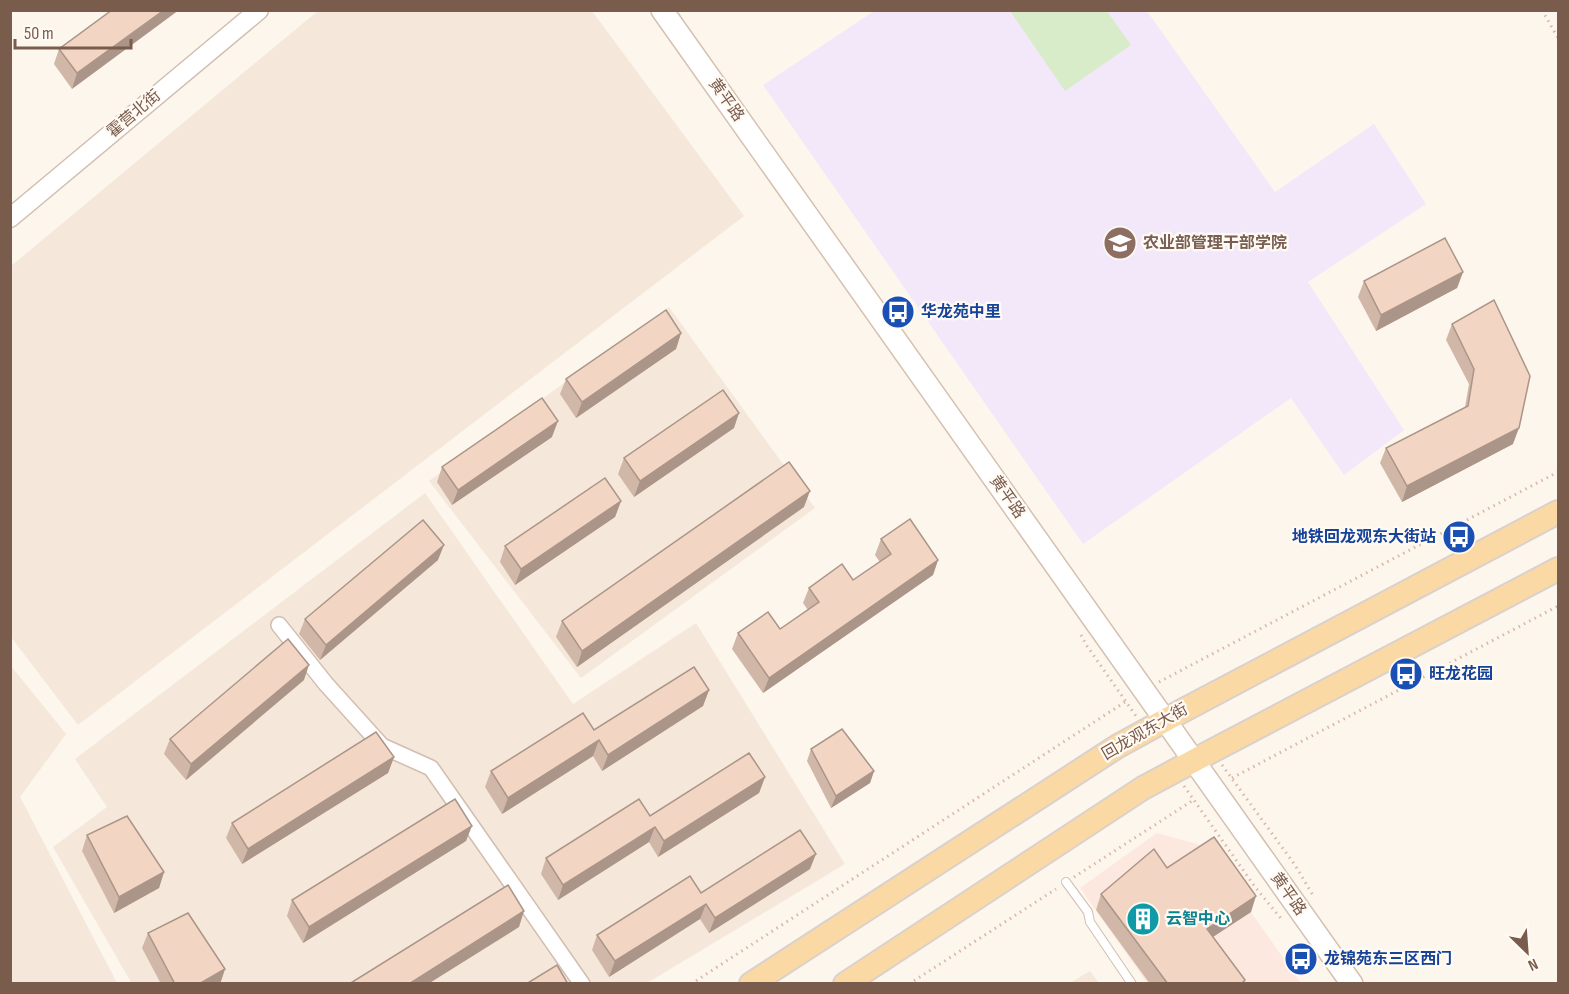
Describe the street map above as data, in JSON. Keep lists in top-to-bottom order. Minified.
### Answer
{"streets":{"main road":["黄平路","回龙观东大街"],"street":["霍营北街"]},"crossings":[["黄平路","回龙观东大街"]],"places":{"school or university":["农业部管理干部学院"],"bus stop":["华龙苑中里","地铁回龙观东大街站","旺龙花园","龙锦苑东三区西门"],"building":["云智中心"]},"scale_bar":"50 m","north":"bottom right"}
